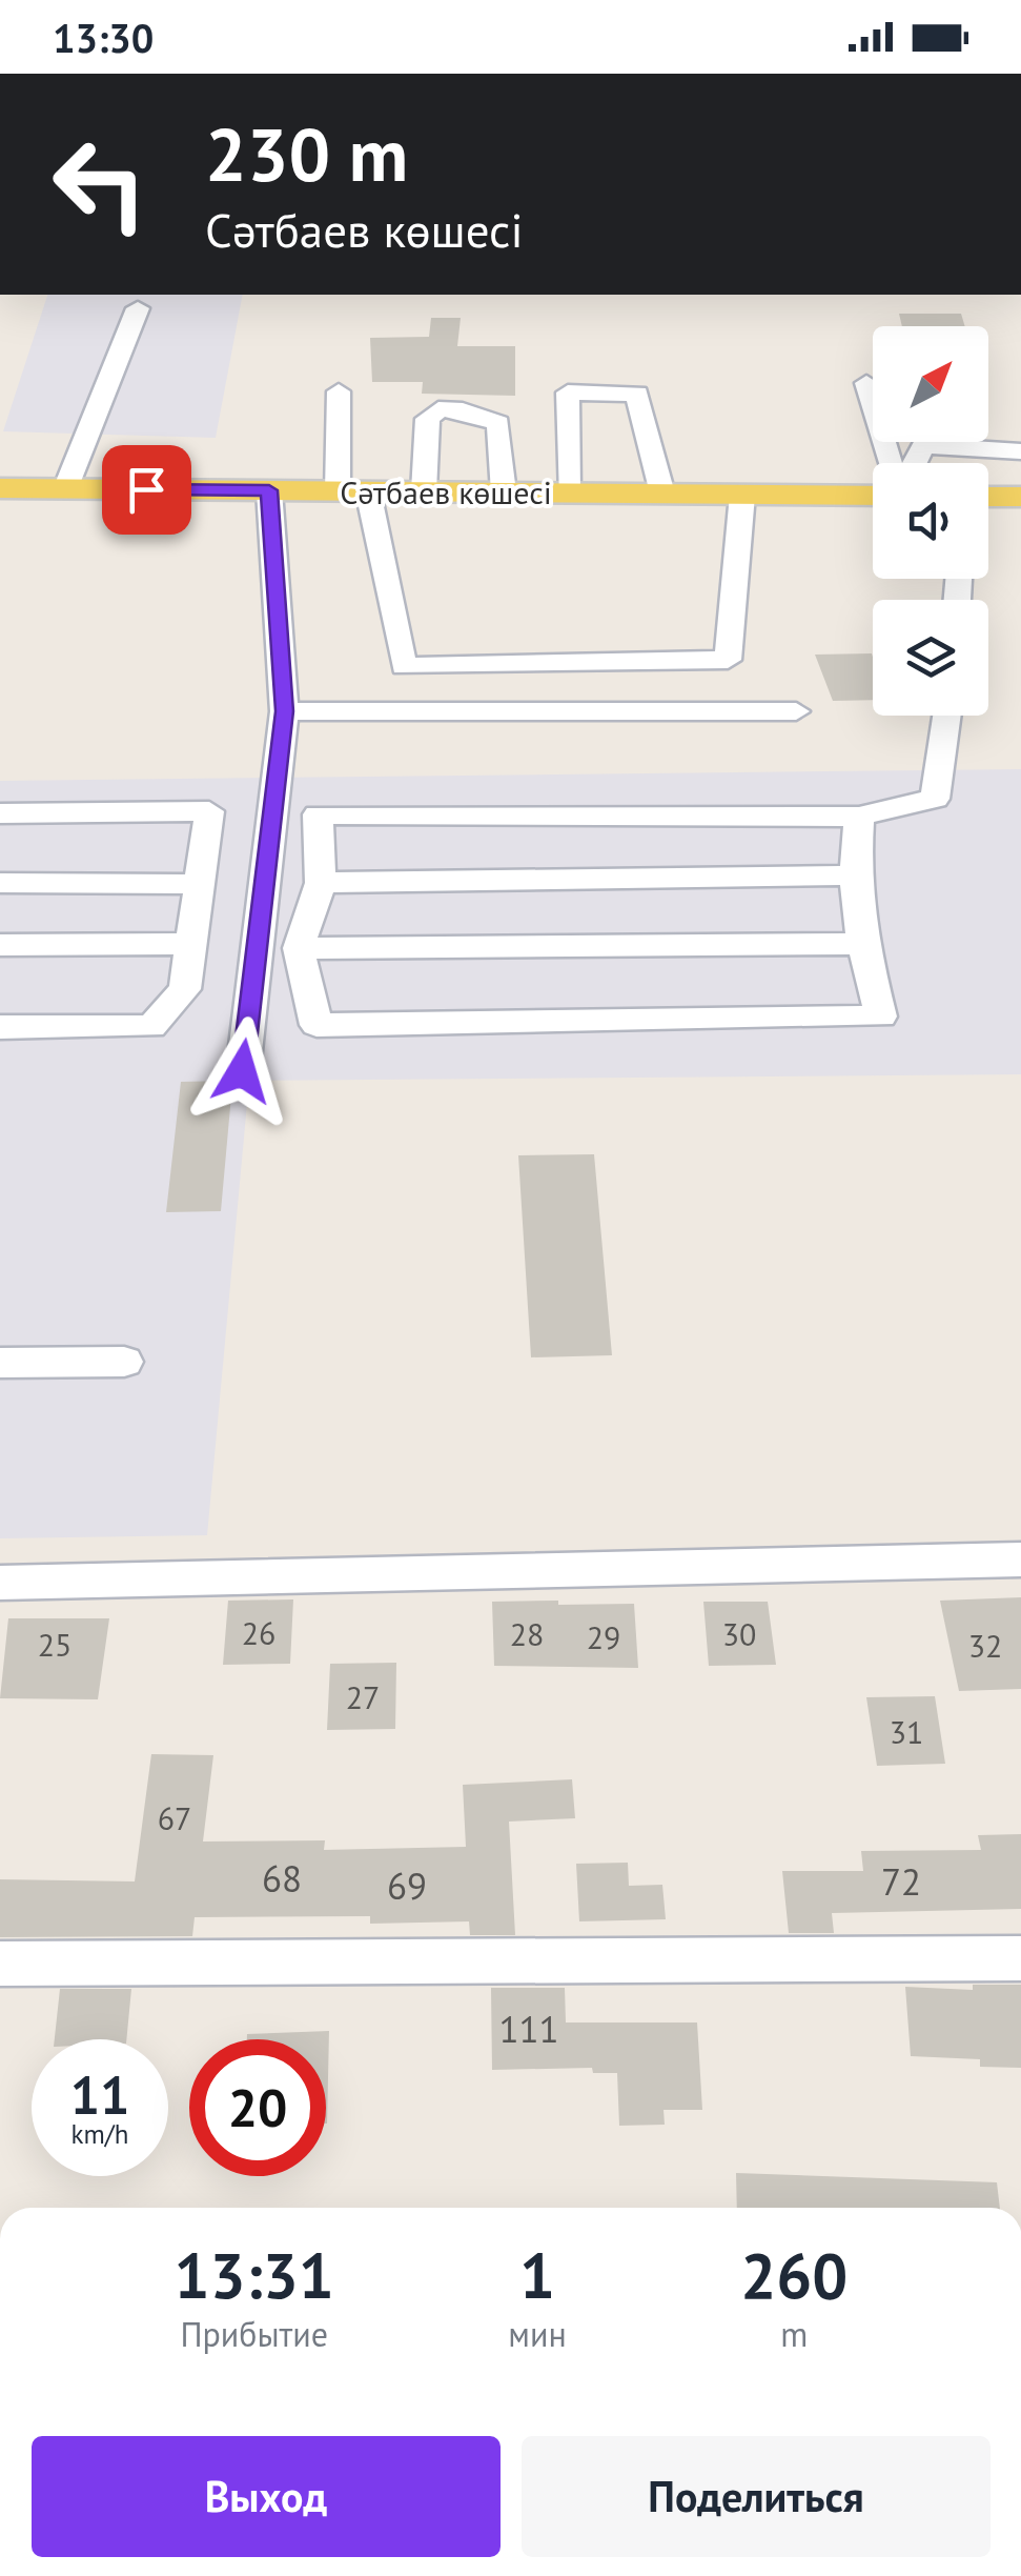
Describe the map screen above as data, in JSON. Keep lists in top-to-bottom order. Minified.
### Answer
{"streets":{"main road":["Сәтбаев көшесі"]},"house_numbers":["26","28","30","29","25","32","27","31","67","68","72","69","111"],"north":"top right","page":{"status":"13:30","turn":["230 m","Сәтбаев көшесі"],"speed":"11 km/h","limit":"20","eta":["13:31","Прибытие","1","мин","260","m"],"buttons":["Выход","Поделиться"]}}
